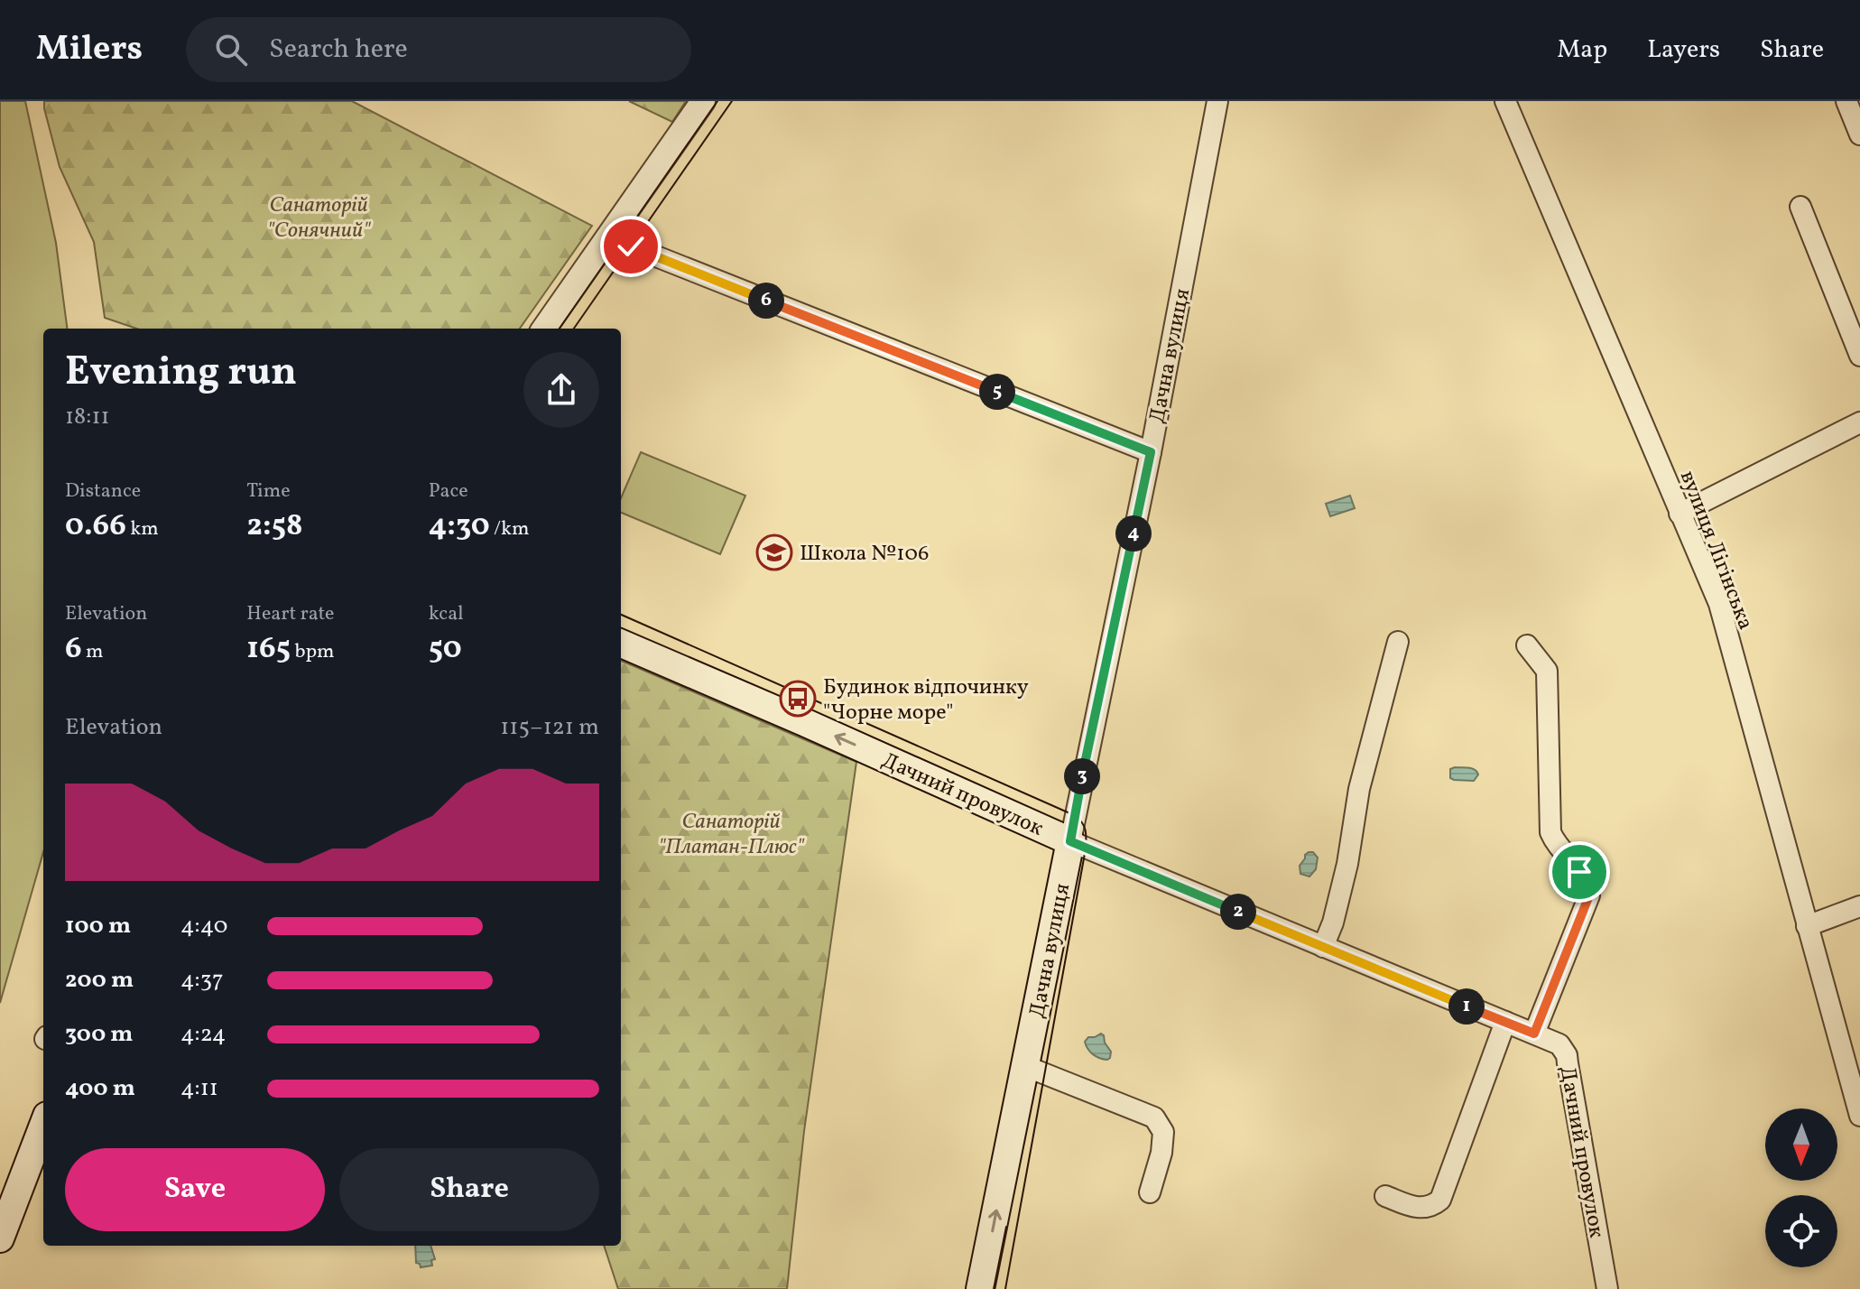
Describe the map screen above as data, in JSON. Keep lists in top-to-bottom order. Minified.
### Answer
{"streets":{"main road":["Дачна вулиця","Дачний провулок"],"street":["вулиця Лігінська"]},"crossings":[["Дачна вулиця","Дачний провулок"]],"one_way":["Дачний провулок"],"parks":["Санаторій \"Сонячний\"","Санаторій \"Платан-Плюс\""],"places":{"school or university":["Школа №106"],"bus stop":["Будинок відпочинку \"Чорне море\""]},"north":"bottom","page":{"header":"Milers","search":"Search here","nav":["Map","Layers","Share"],"pins":["6","5","4","3","2","1"],"heading":["Evening run","18:11"],"stats":[["Distance","0.66 km"],["Time","2:58"],["Pace","4:30 /km"],["Elevation","6 m"],["Heart rate","165 bpm"],["kcal","50"]],"chart":["Elevation","115–121 m"],"list":[{"name":"100 m","note":"4:40"},{"name":"200 m","note":"4:37"},{"name":"300 m","note":"4:24"},{"name":"400 m","note":"4:11"}],"buttons":["Save","Share"]}}
